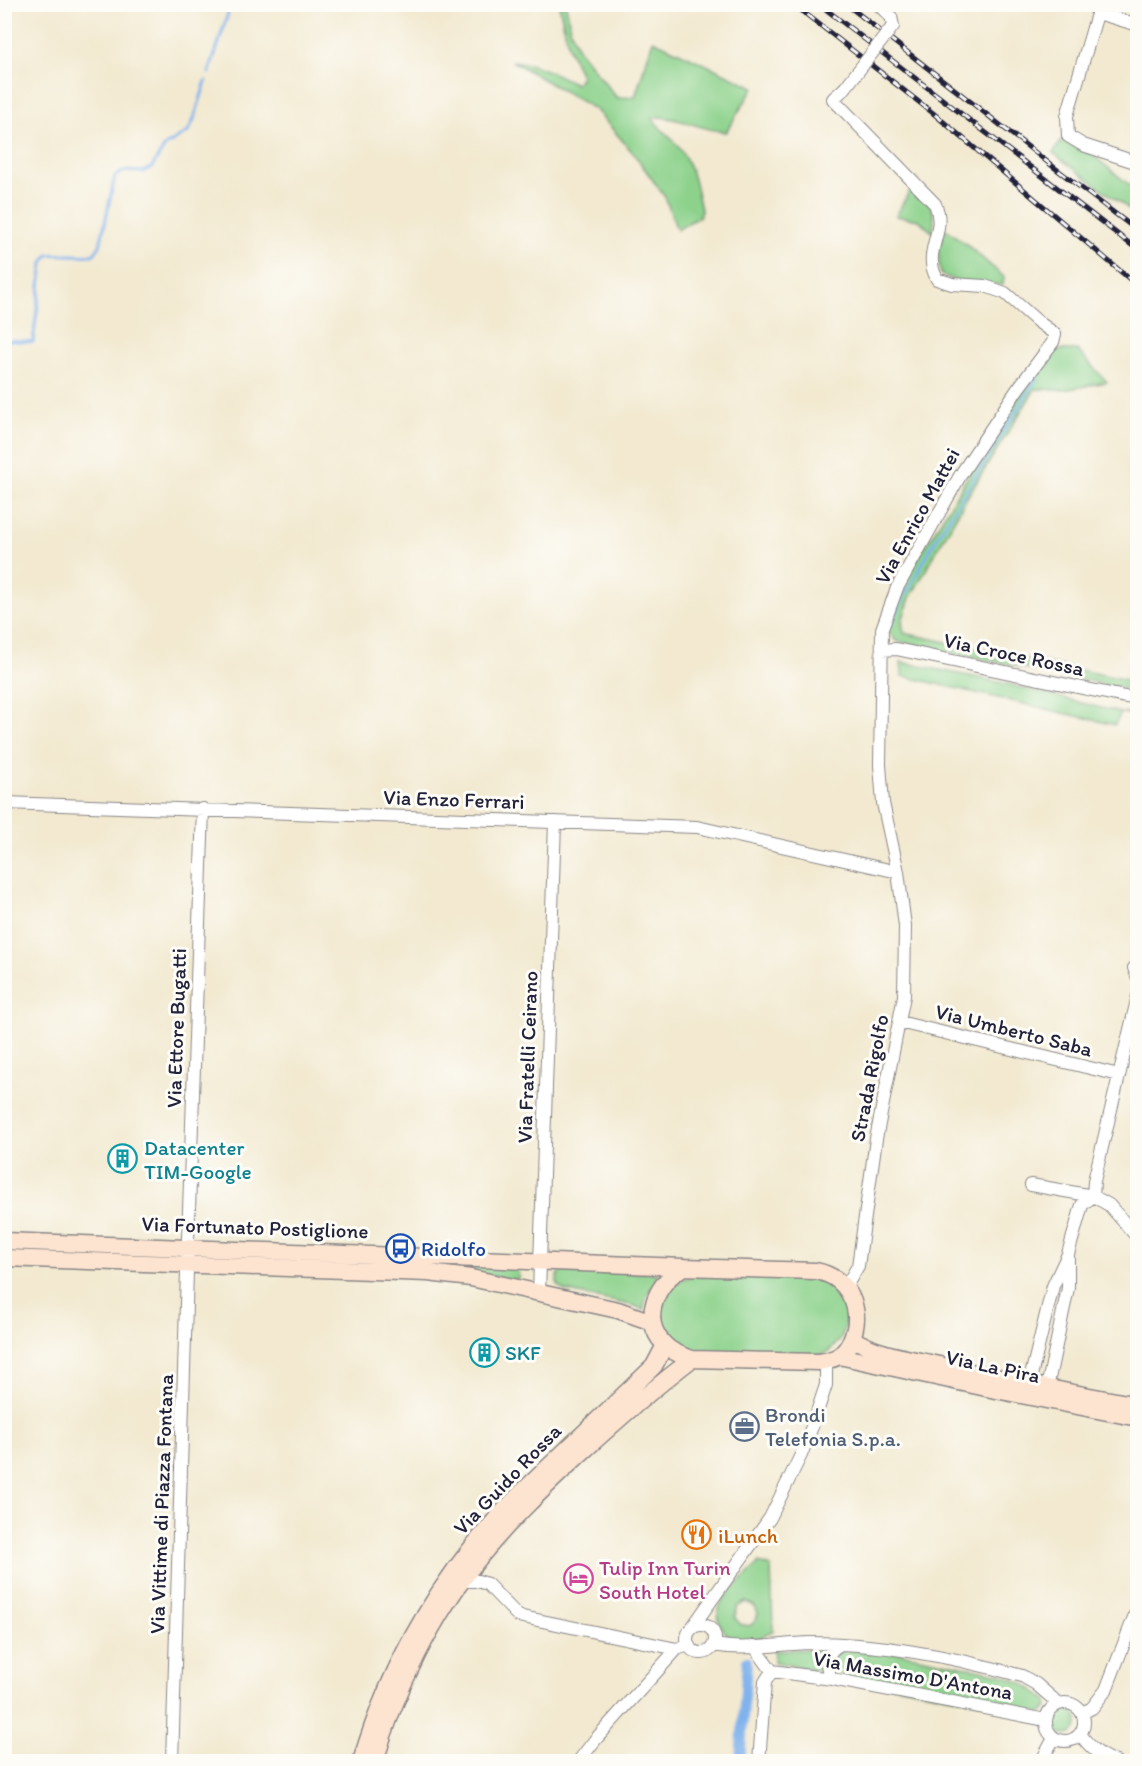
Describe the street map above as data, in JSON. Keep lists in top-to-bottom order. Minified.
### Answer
{"streets":{"street":["Via Enrico Mattei","Via Croce Rossa","Via Enzo Ferrari","Via Ettore Bugatti","Via Umberto Saba","Via Fratelli Ceirano","Strada Rigolfo","Via Fortunato Postiglione","Via La Pira","Via Guido Rossa","Via Vittime di Piazza Fontana","Via Massimo D'Antona"]},"crossings":[["Via Enrico Mattei","Via Croce Rossa"],["Via Enrico Mattei","Via Enzo Ferrari"],["Via Enrico Mattei","Strada Rigolfo"],["Via Enzo Ferrari","Via Ettore Bugatti"],["Via Enzo Ferrari","Via Fratelli Ceirano"],["Via Enzo Ferrari","Strada Rigolfo"],["Via Ettore Bugatti","Via Fortunato Postiglione"],["Via Ettore Bugatti","Via Vittime di Piazza Fontana"],["Via Umberto Saba","Strada Rigolfo"],["Via Fratelli Ceirano","Via Fortunato Postiglione"],["Strada Rigolfo","Via Fortunato Postiglione"],["Via Fortunato Postiglione","Via Vittime di Piazza Fontana"],["Via La Pira","Via Guido Rossa"]],"places":{"building":["Datacenter TIM-Google","SKF"],"bus stop":["Ridolfo"],"office":["Brondi Telefonia S.p.a."],"restaurant":["iLunch"],"hotel":["Tulip Inn Turin South Hotel"]}}
